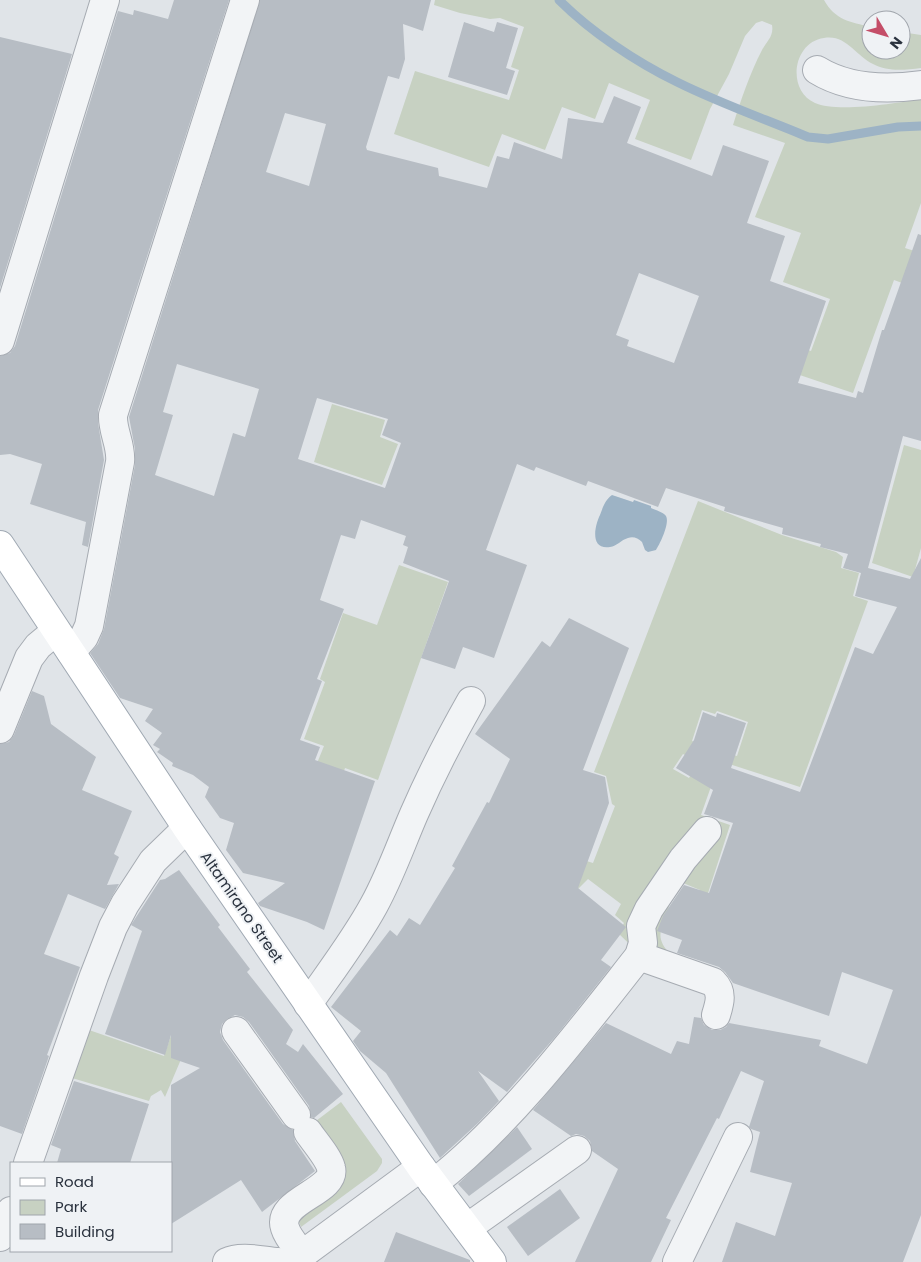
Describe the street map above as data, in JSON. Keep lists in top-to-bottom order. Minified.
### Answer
{"streets":{"main road":["Altamirano Street"]},"legend":["Road","Park","Building"],"north":"bottom right"}
